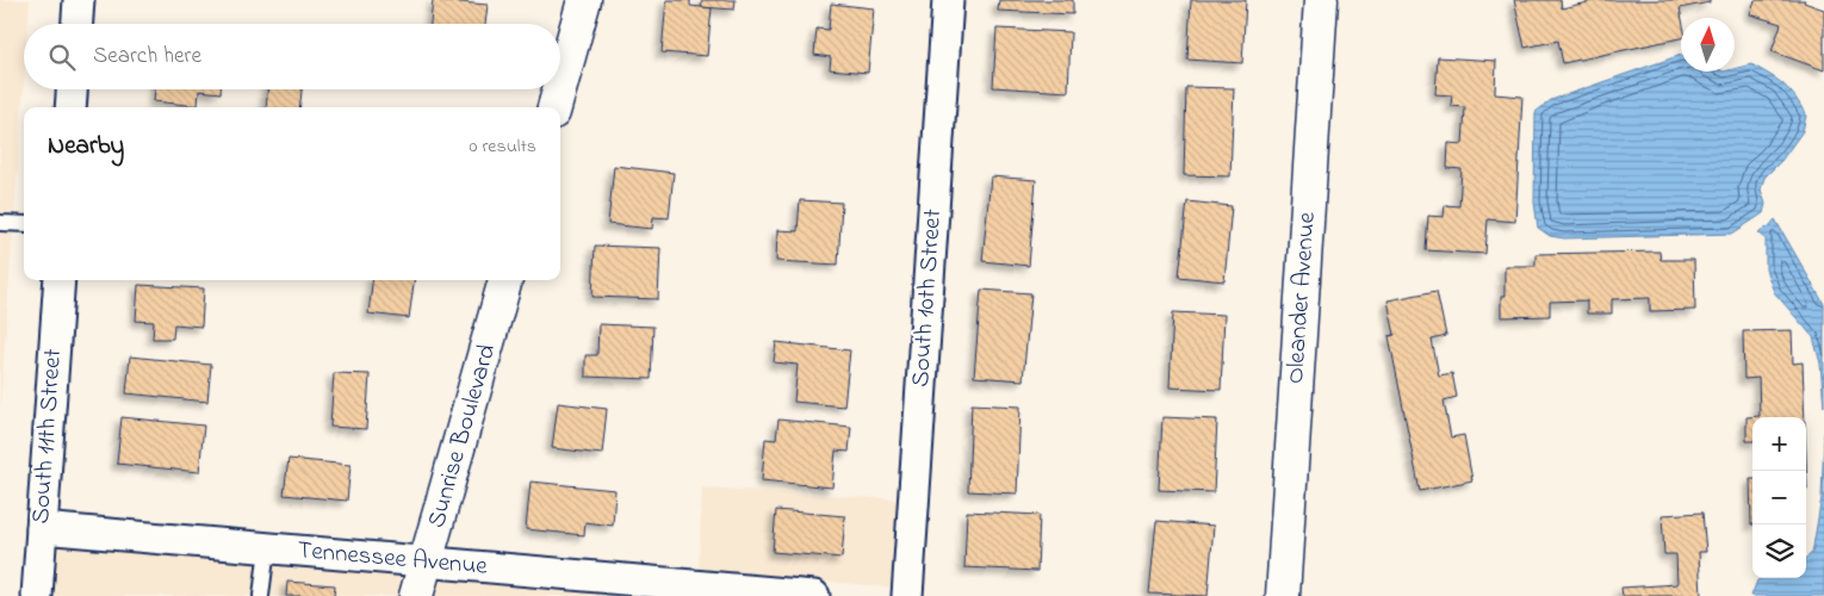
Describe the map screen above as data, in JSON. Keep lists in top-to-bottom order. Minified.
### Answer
{"streets":{"main road":["Oleander Avenue","Sunrise Boulevard"],"street":["South 10th Street","South 11th Street","Tennessee Avenue"]},"crossings":[["South 11th Street","Tennessee Avenue"],["Sunrise Boulevard","Tennessee Avenue"]],"north":"top","page":{"search":"Search here","heading":["Nearby","0 results"],"map_buttons":["+","−"]}}
